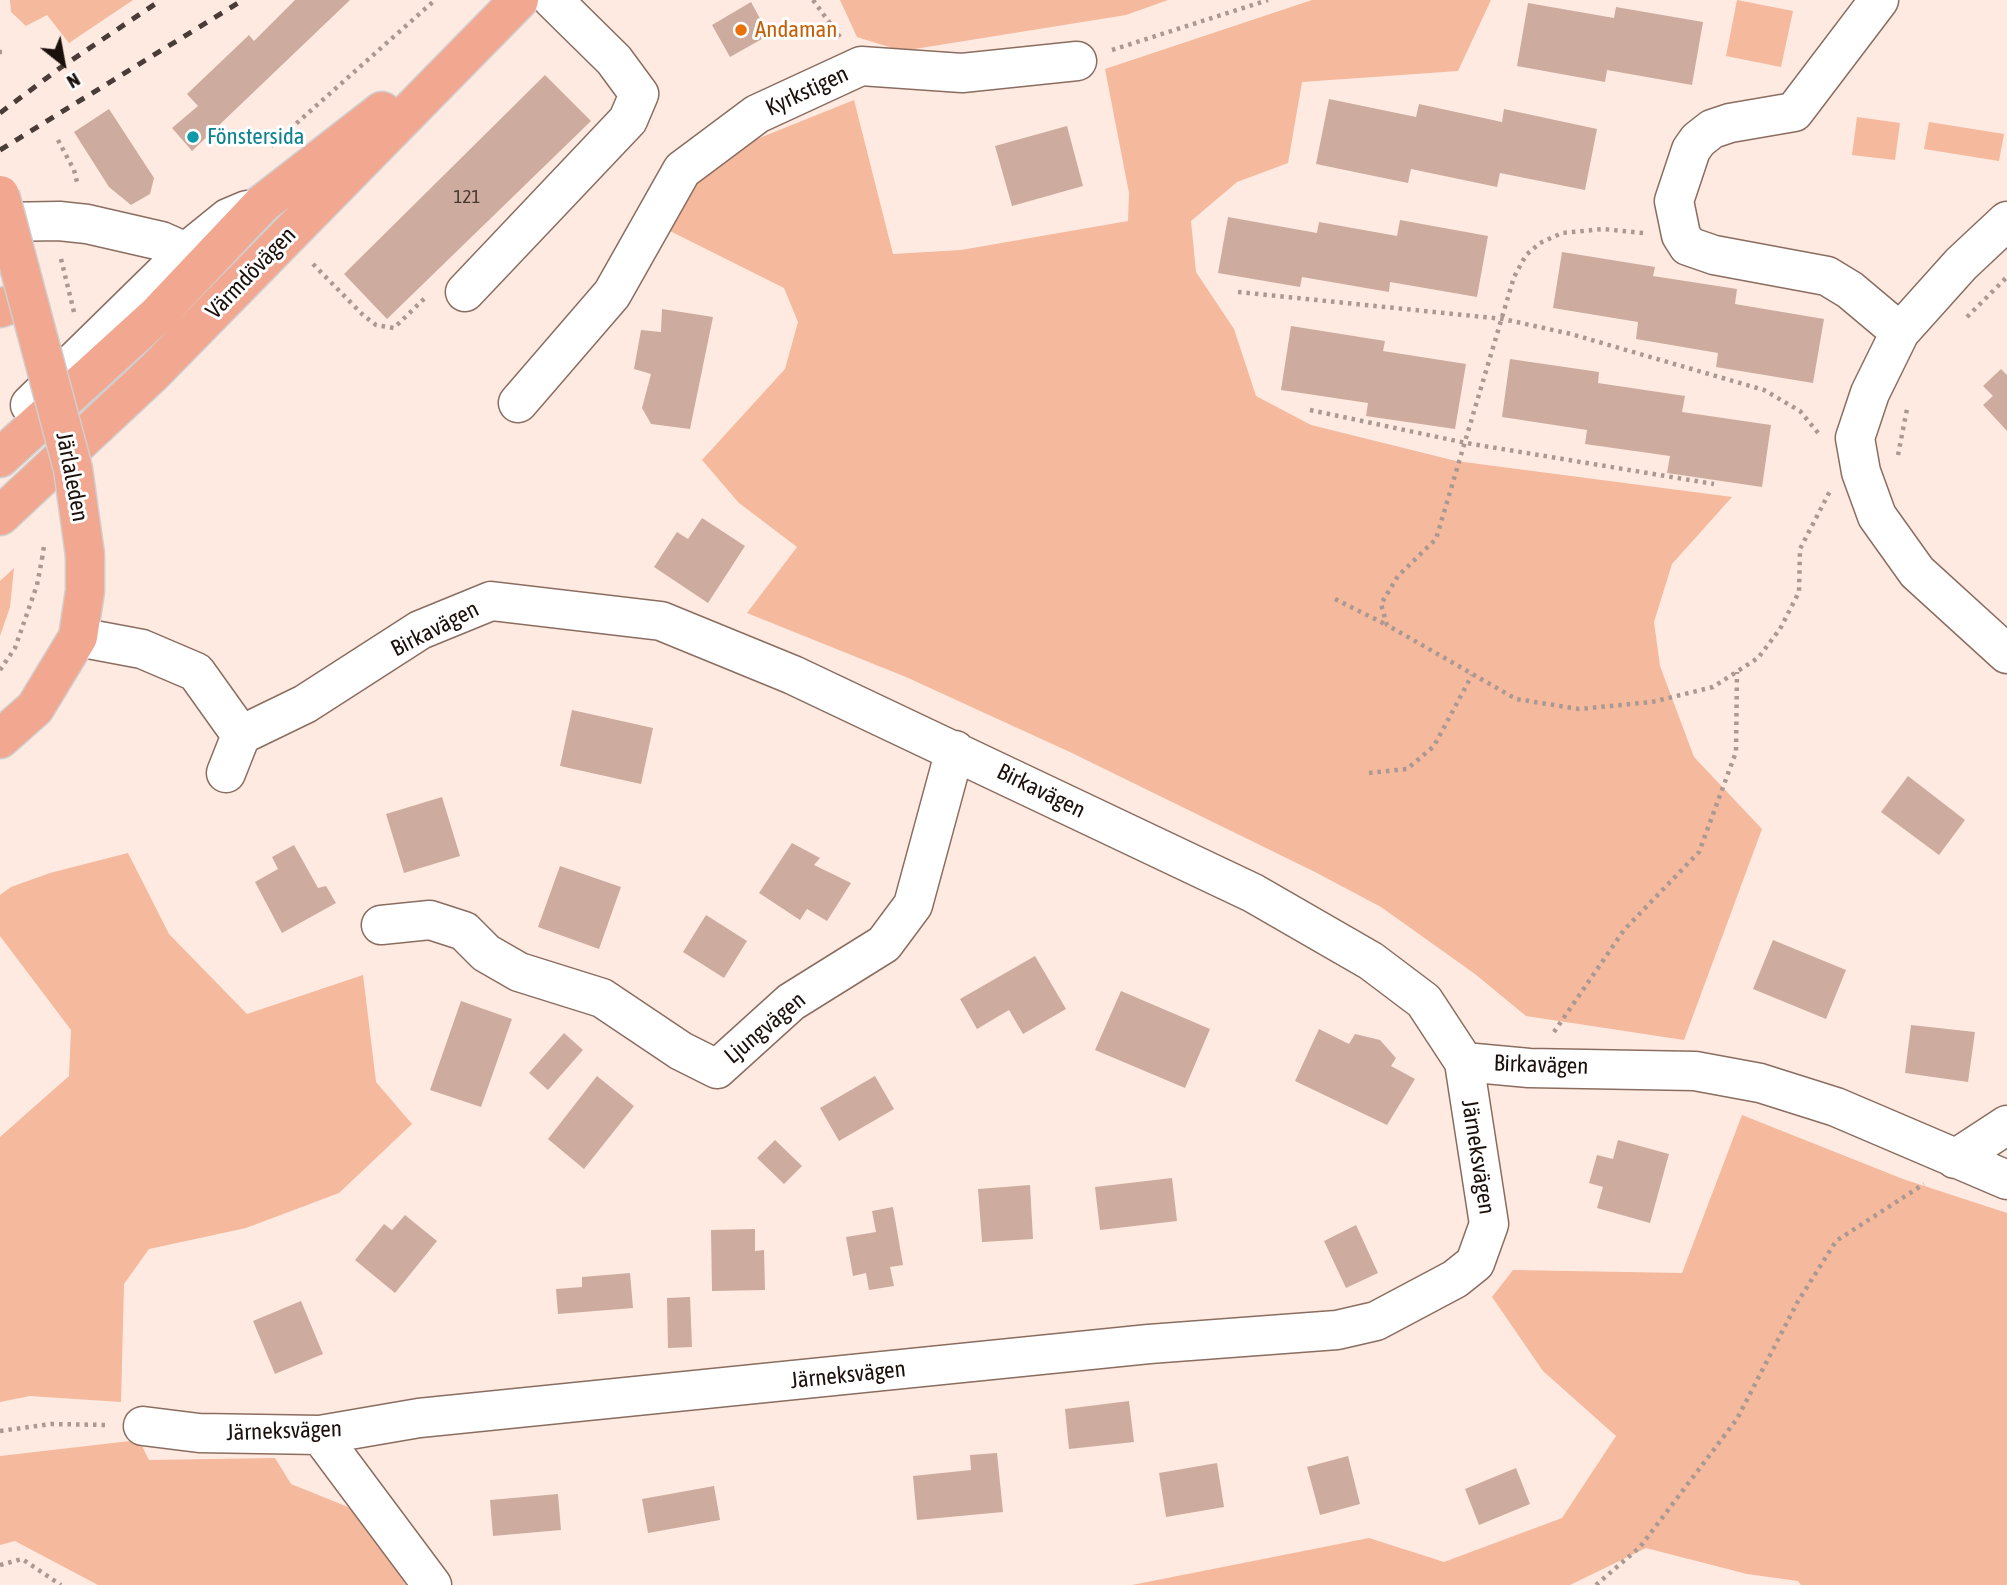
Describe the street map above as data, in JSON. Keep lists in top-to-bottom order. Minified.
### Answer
{"streets":{"main road":["Värmdövägen","Järlaleden"],"street":["Kyrkstigen","Birkavägen","Ljungvägen","Järneksvägen"]},"crossings":[["Birkavägen","Ljungvägen"],["Birkavägen","Järneksvägen"]],"places":["Andaman","Fönstersida"],"house_numbers":["121"],"north":"bottom right"}
